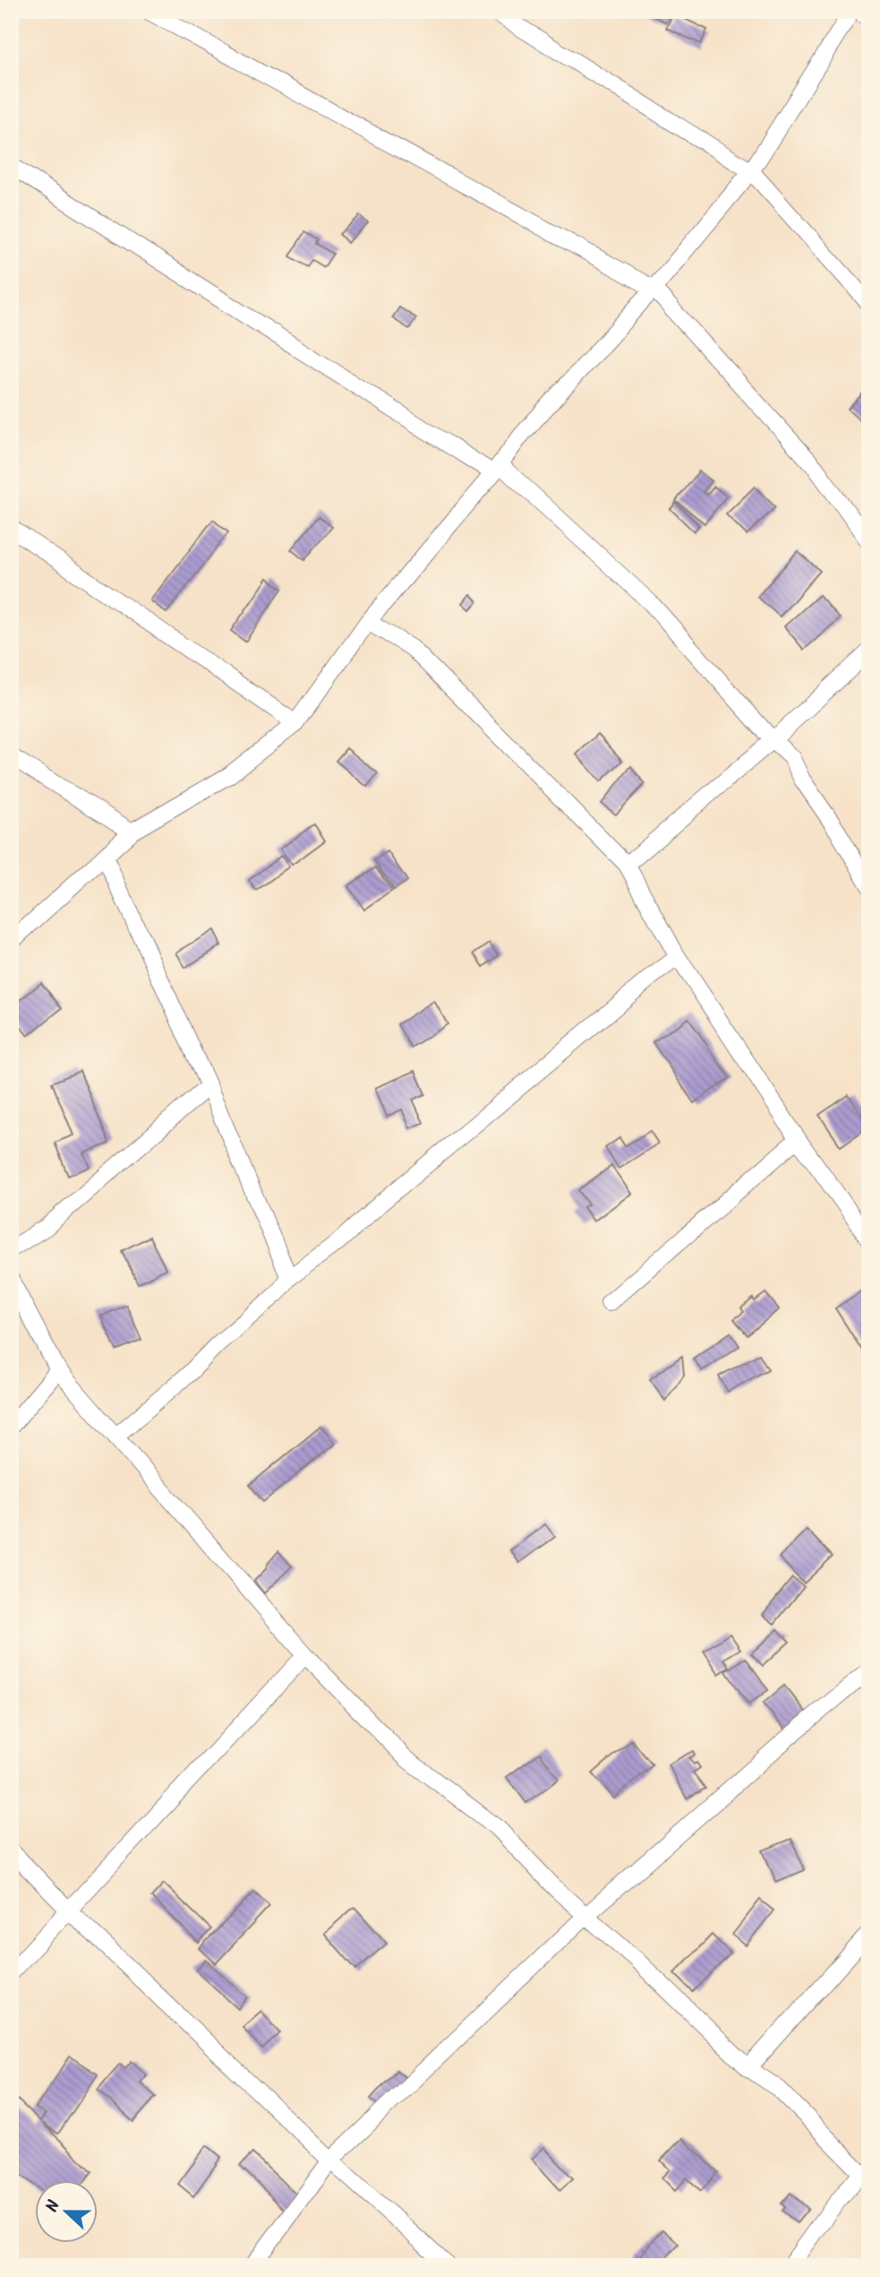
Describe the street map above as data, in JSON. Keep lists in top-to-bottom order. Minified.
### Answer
{"north":"left"}
